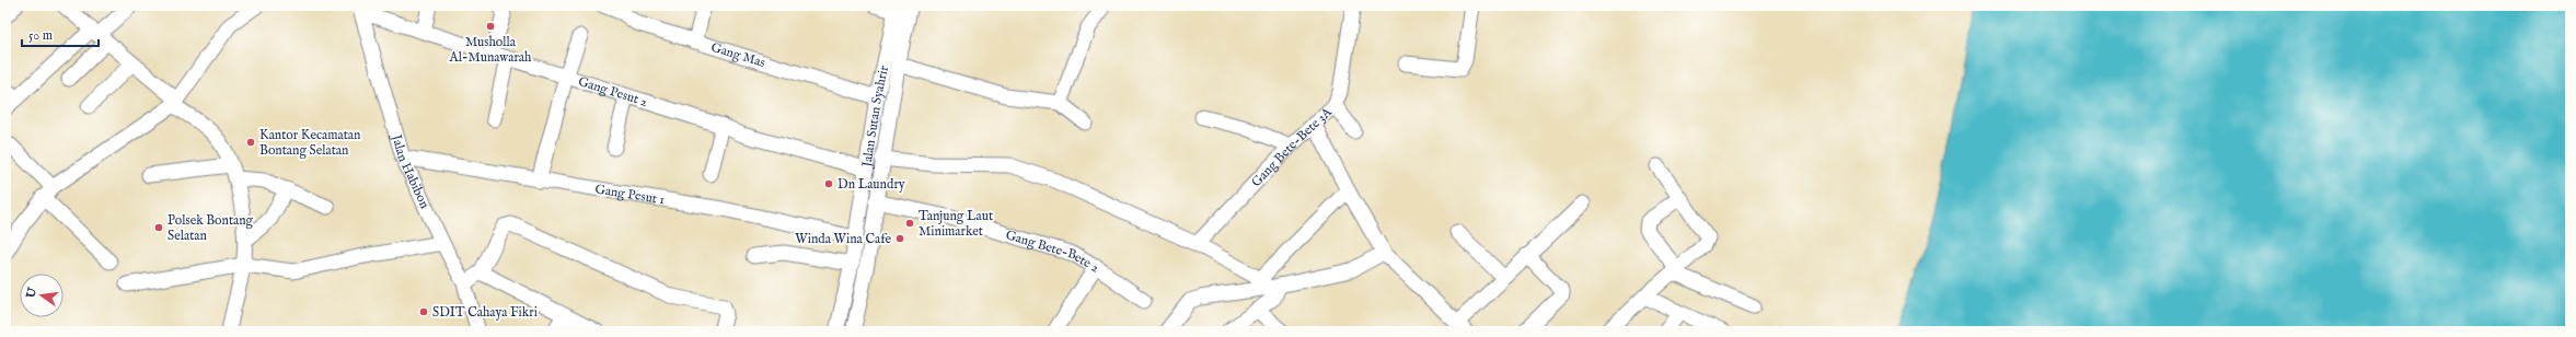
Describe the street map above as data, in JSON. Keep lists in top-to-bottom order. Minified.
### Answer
{"streets":{"street":["Gang Mas","Gang Pesut 2","Jalan Sutan Syahrir","Gang Bete-Bete 3A","Jalan Habibon","Gang Pesut 1","Gang Bete-Bete 2"]},"crossings":[["Gang Mas","Jalan Sutan Syahrir"],["Gang Pesut 2","Jalan Sutan Syahrir"],["Gang Pesut 2","Jalan Habibon"],["Jalan Sutan Syahrir","Gang Pesut 1"],["Jalan Sutan Syahrir","Gang Bete-Bete 2"],["Jalan Habibon","Gang Pesut 1"]],"places":["Musholla Al-Munawarah","Kantor Kecamatan Bontang Selatan","Dn Laundry","Tanjung Laut Minimarket","Polsek Bontang Selatan","Winda Wina Cafe","SDIT Cahaya Fikri"],"scale_bar":"50 m","north":"left"}
